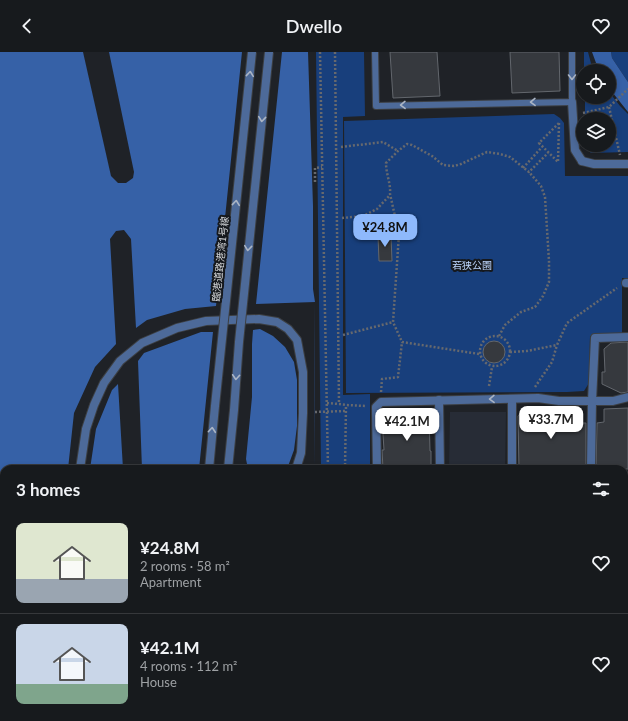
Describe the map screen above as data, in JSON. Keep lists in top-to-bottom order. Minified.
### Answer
{"streets":{"street":["臨港道路港湾1号線"]},"parks":["若狭公園"],"page":{"header":"Dwello","price":["¥24.8M","¥33.7M","¥42.1M"],"heading":"3 homes","list":[{"name":"¥24.8M","note":"2 rooms · 58 m² · Apartment"},{"name":"¥42.1M","note":"4 rooms · 112 m² · House"}]}}
